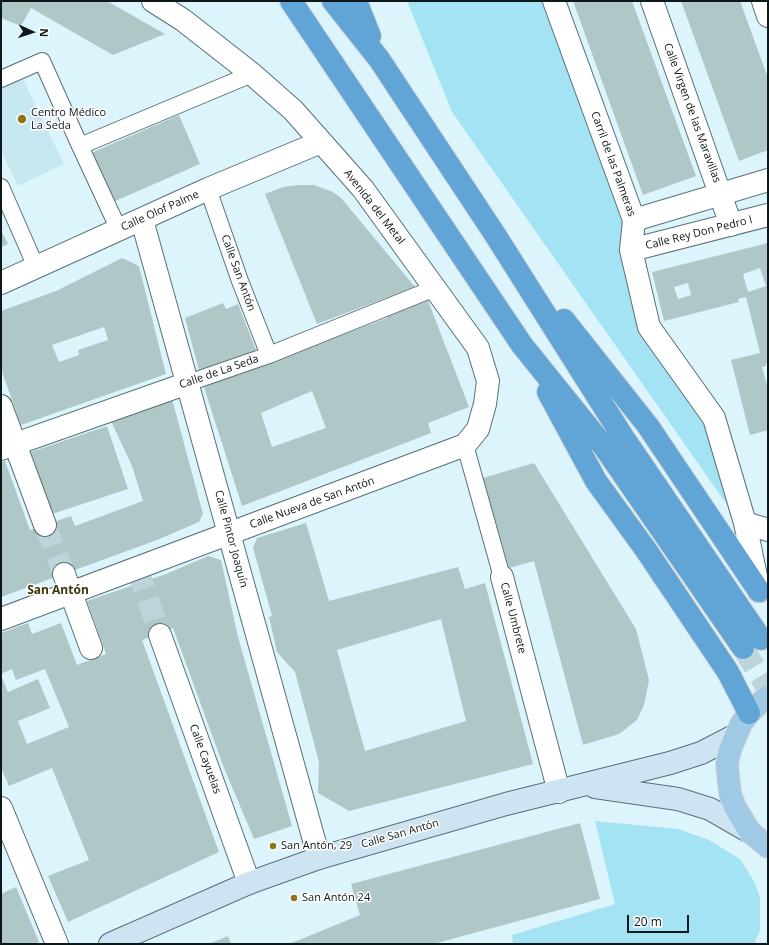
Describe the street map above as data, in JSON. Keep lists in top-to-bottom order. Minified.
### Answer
{"streets":{"main road":["Calle San Antón"],"street":["Calle Virgen de las Maravillas","Carril de las Palmeras","Avenida del Metal","Calle Olof Palme","Calle Rey Don Pedro I","Calle de La Seda","Calle Nueva de San Antón","Calle Pintor Joaquín","Calle Umbrete","Calle Cayuelas"]},"crossings":[["Calle Virgen de las Maravillas","Calle Rey Don Pedro I"],["Carril de las Palmeras","Calle Rey Don Pedro I"],["Avenida del Metal","Calle Olof Palme"],["Avenida del Metal","Calle de La Seda"],["Avenida del Metal","Calle Nueva de San Antón"],["Avenida del Metal","Calle Umbrete"],["Calle Olof Palme","Calle San Antón"],["Calle Olof Palme","Calle Pintor Joaquín"],["Calle San Antón","Calle de La Seda"],["Calle San Antón","Calle Pintor Joaquín"],["Calle San Antón","Calle Umbrete"],["Calle San Antón","Calle Cayuelas"],["Calle de La Seda","Calle Pintor Joaquín"],["Calle Nueva de San Antón","Calle Pintor Joaquín"],["Calle Nueva de San Antón","Calle Umbrete"]],"districts":["San Antón"],"places":["Centro Médico La Seda","San Antón, 29","San Antón 24"],"scale_bar":"20 m","north":"right"}
